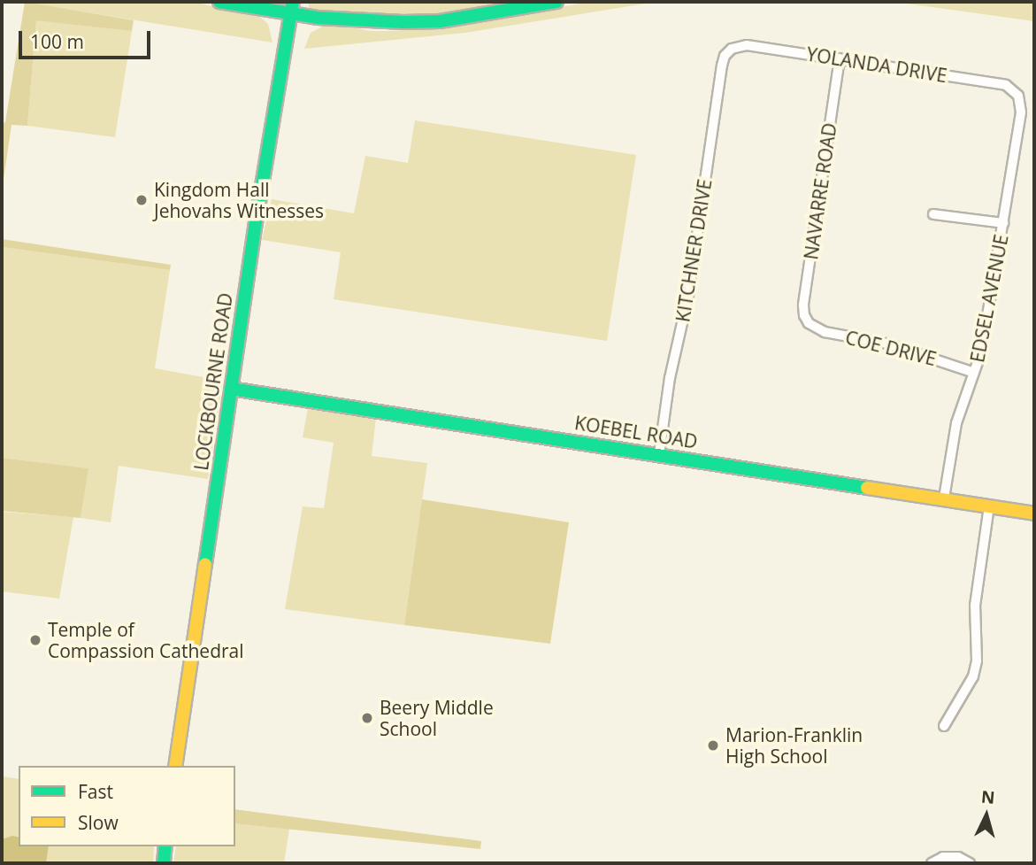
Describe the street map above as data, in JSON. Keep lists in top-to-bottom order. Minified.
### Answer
{"streets":{"main road":["LOCKBOURNE ROAD","KOEBEL ROAD"],"street":["YOLANDA DRIVE","NAVARRE ROAD","KITCHNER DRIVE","EDSEL AVENUE","COE DRIVE"]},"crossings":[["YOLANDA DRIVE","NAVARRE ROAD"],["YOLANDA DRIVE","KITCHNER DRIVE"],["YOLANDA DRIVE","EDSEL AVENUE"],["NAVARRE ROAD","COE DRIVE"],["KITCHNER DRIVE","KOEBEL ROAD"],["EDSEL AVENUE","COE DRIVE"],["EDSEL AVENUE","KOEBEL ROAD"],["LOCKBOURNE ROAD","KOEBEL ROAD"]],"places":["Kingdom Hall Jehovahs Witnesses","Temple of Compassion Cathedral","Beery Middle School","Marion-Franklin High School"],"legend":["Fast","Slow"],"scale_bar":"100 m","north":"top"}
